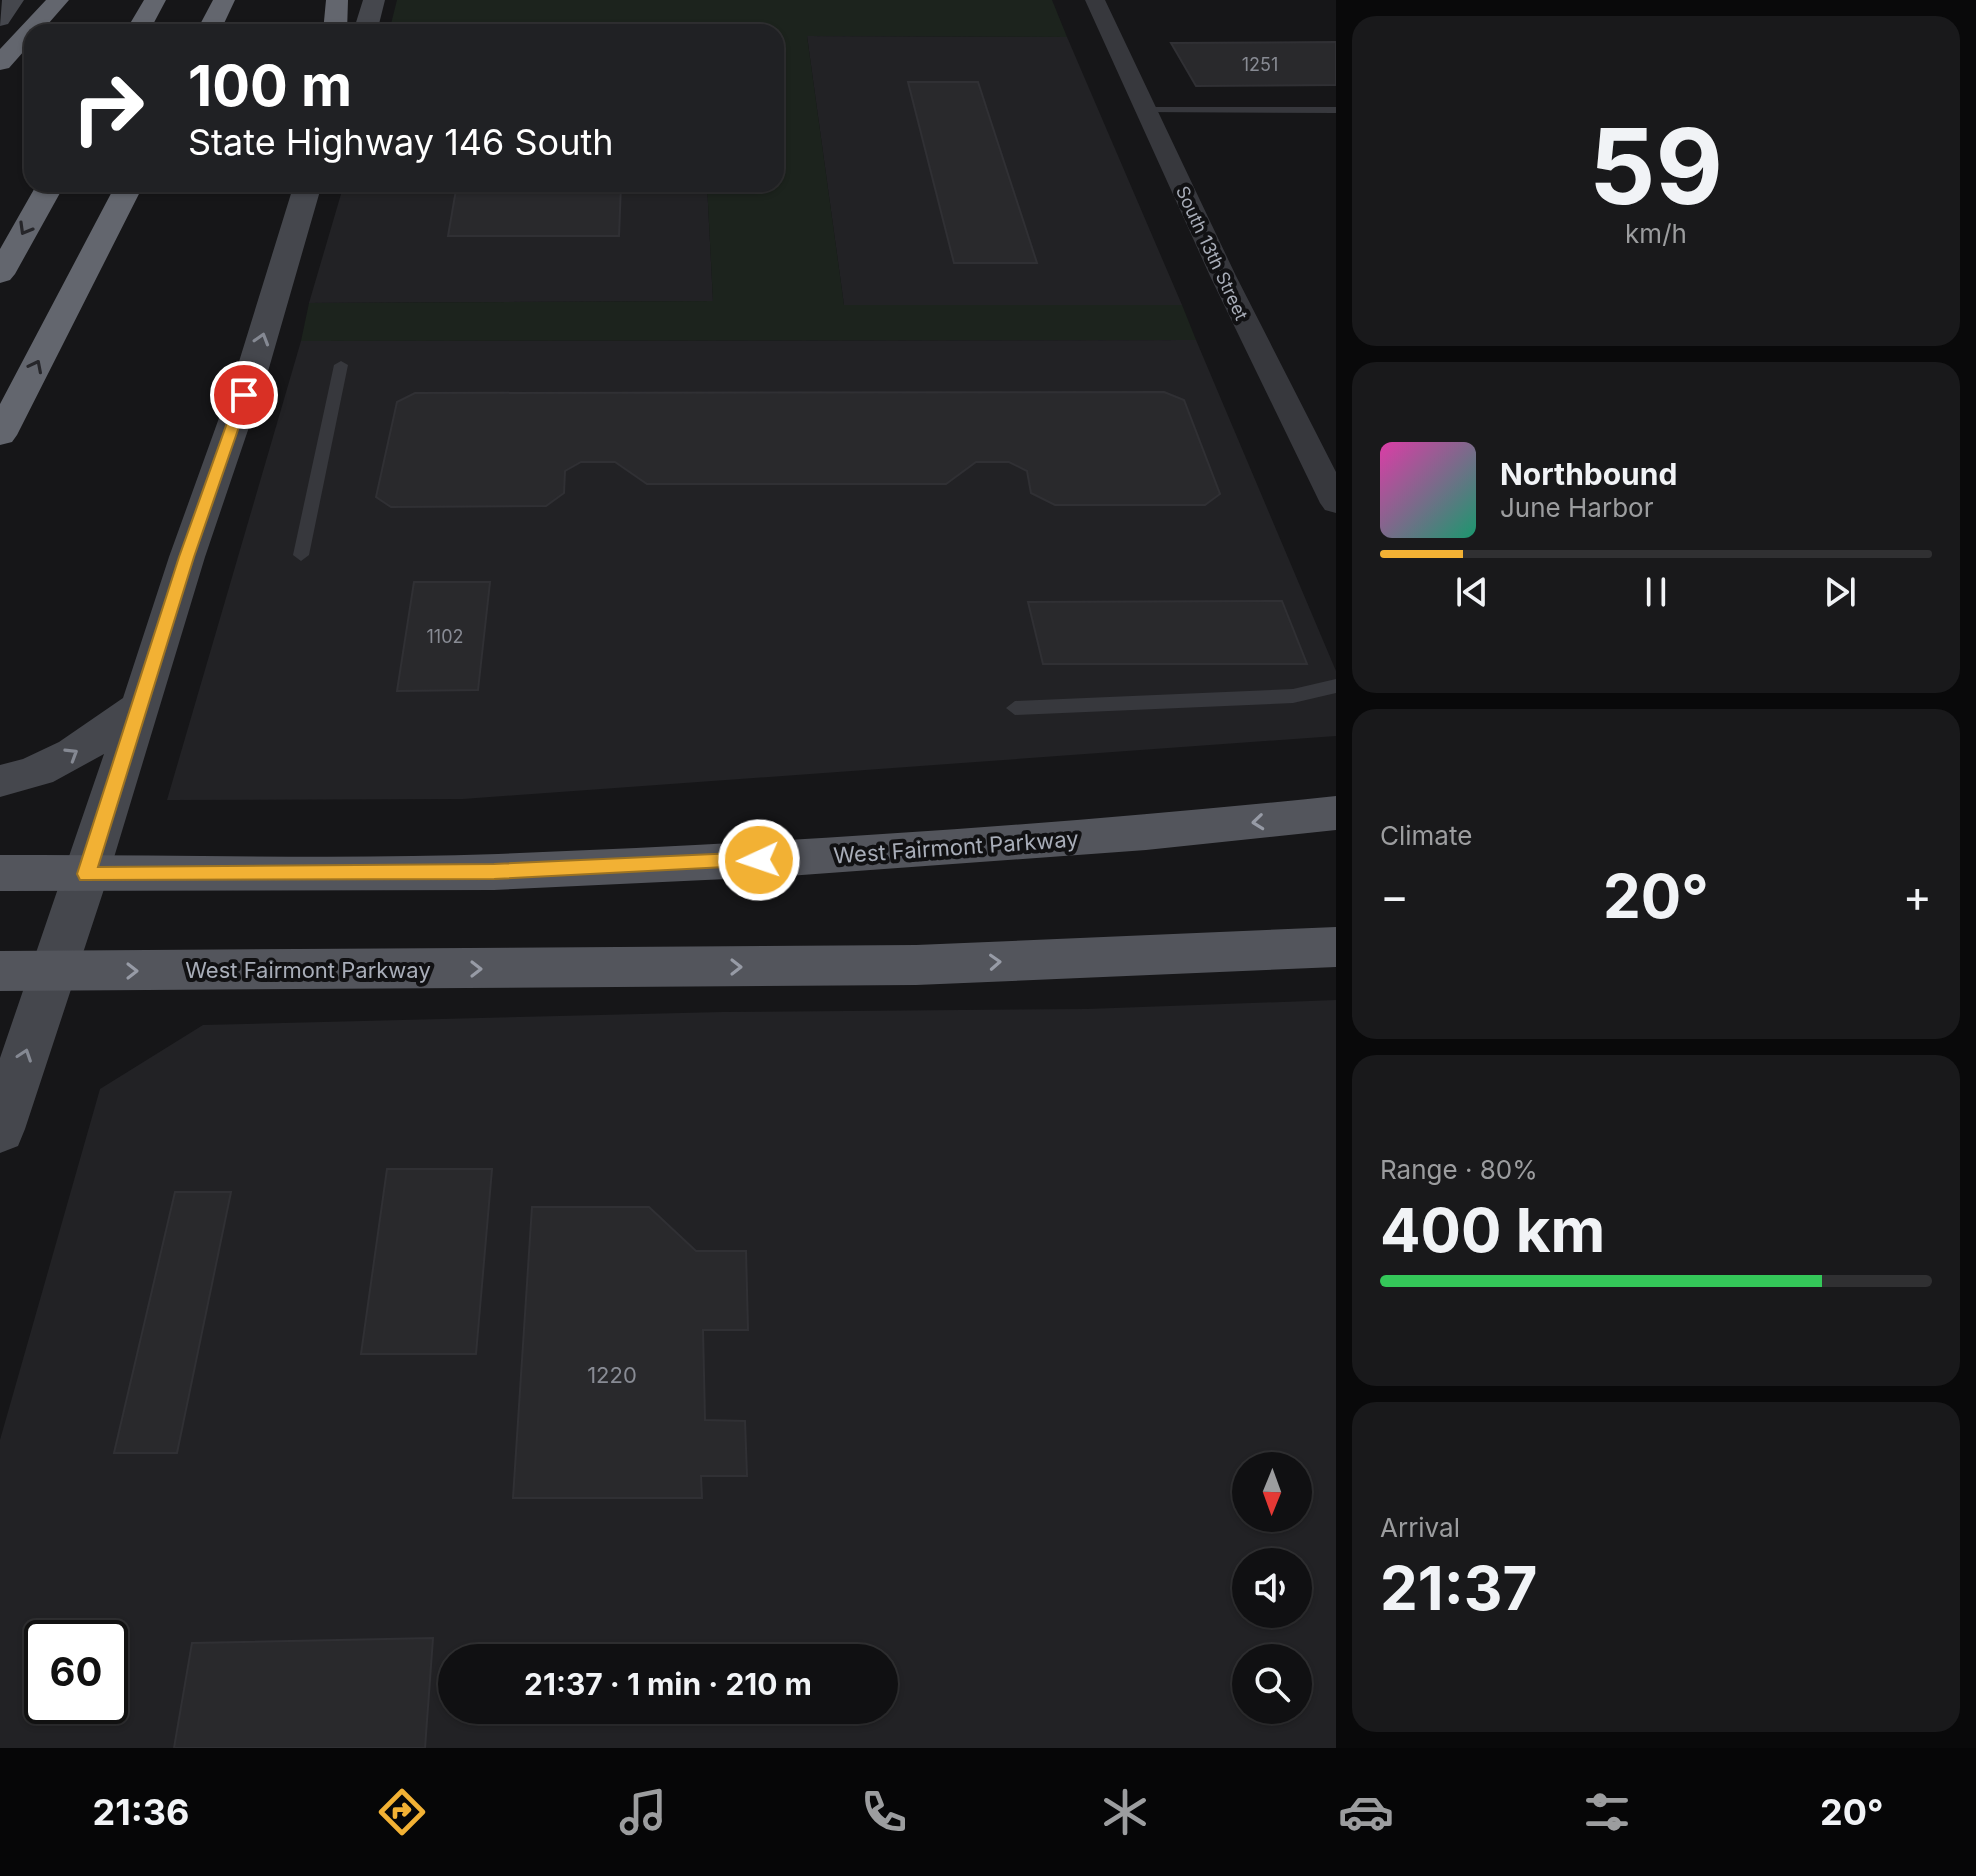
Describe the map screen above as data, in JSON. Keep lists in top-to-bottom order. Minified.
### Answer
{"streets":{"main road":["West Fairmont Parkway"],"street":["South 13th Street"]},"house_numbers":["1251","1102","1220"],"north":"bottom","page":{"tile":[["59","km/h"],"Climate",["Range · 80%","400 km"],["Arrival","21:37"]],"turn":["100 m","State Highway 146 South"],"song":["Northbound","June Harbor"],"heat":["−","20°","+"],"limit":"60","trip":"21:37 · 1 min · 210 m","tabs":["21:36","20°"]}}
